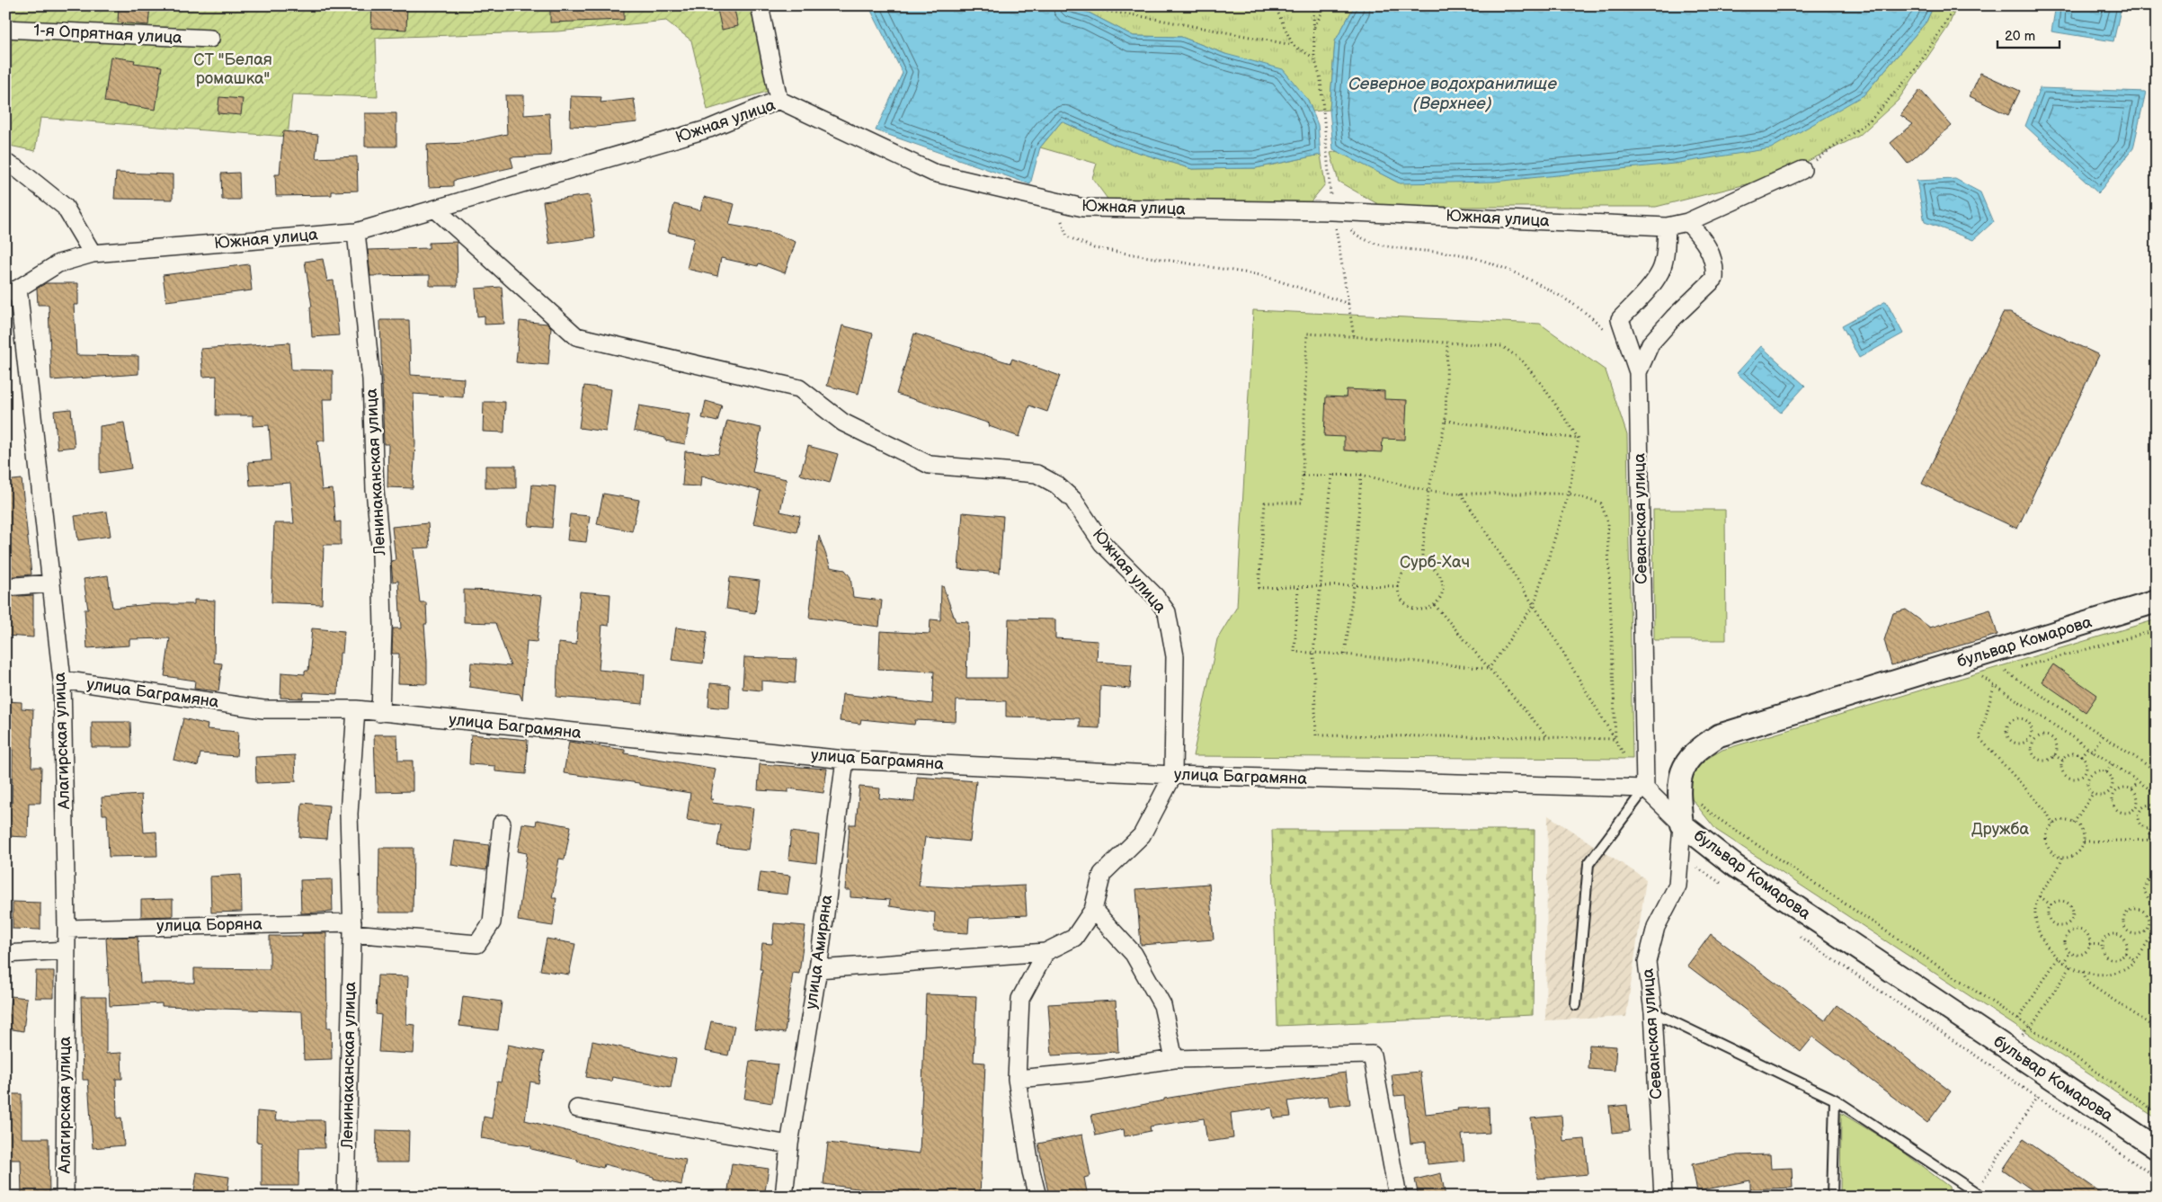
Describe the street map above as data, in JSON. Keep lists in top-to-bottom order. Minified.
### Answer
{"streets":{"street":["1-я Опрятная улица","Южная улица","Ленинаканская улица","Севанская улица","бульвар Комарова","улица Баграмяна","Алагирская улица","улица Боряна","улица Амиряна"]},"crossings":[["Южная улица","Ленинаканская улица"],["Южная улица","Севанская улица"],["Южная улица","улица Баграмяна"],["Южная улица","Алагирская улица"],["Ленинаканская улица","улица Баграмяна"],["Ленинаканская улица","улица Боряна"],["Севанская улица","бульвар Комарова"],["Севанская улица","улица Баграмяна"],["улица Баграмяна","Алагирская улица"],["улица Баграмяна","улица Амиряна"],["Алагирская улица","улица Боряна"]],"water":["Северное водохранилище (Верхнее)"],"parks":["СТ \"Белая ромашка\"","Сурб-Хач","Дружба"],"scale_bar":"20 m"}
